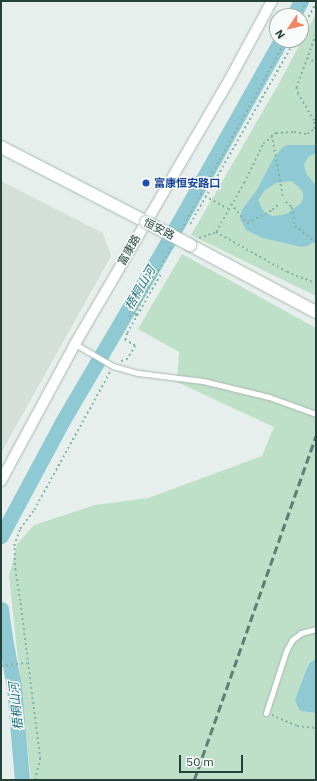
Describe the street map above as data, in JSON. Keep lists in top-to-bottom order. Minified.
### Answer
{"streets":{"street":["恒安路","富康路"]},"crossings":[["恒安路","富康路"]],"water":["梧桐山河"],"places":["富康恒安路口"],"scale_bar":"50 m","north":"bottom left"}
